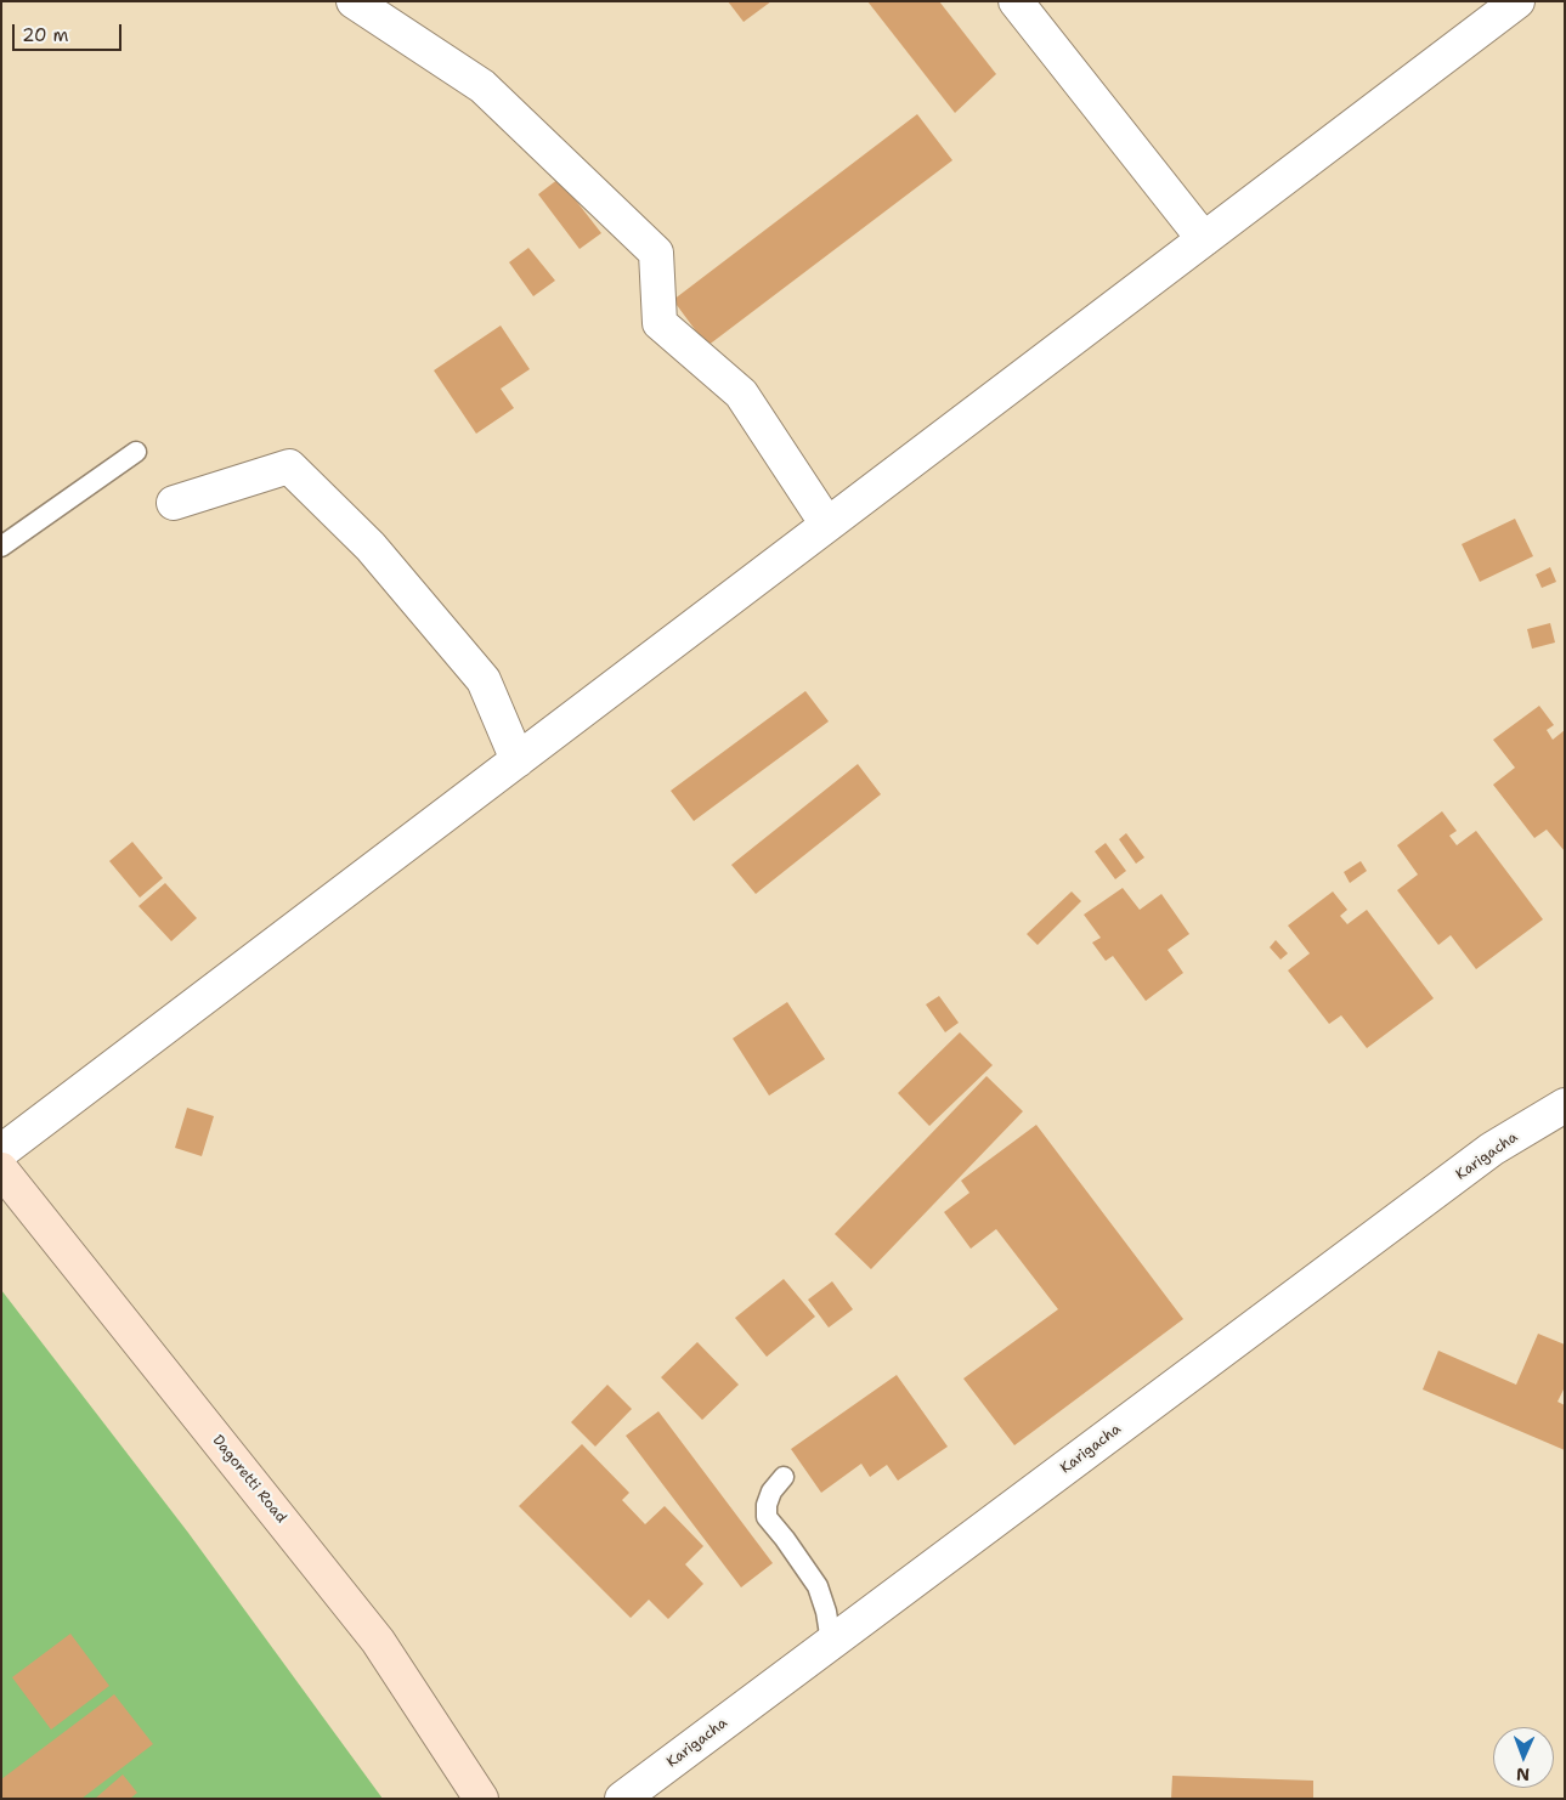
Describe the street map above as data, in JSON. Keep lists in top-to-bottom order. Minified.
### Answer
{"streets":{"main road":["Dagoretti Road"],"street":["Karigacha"]},"scale_bar":"20 m","north":"bottom"}
